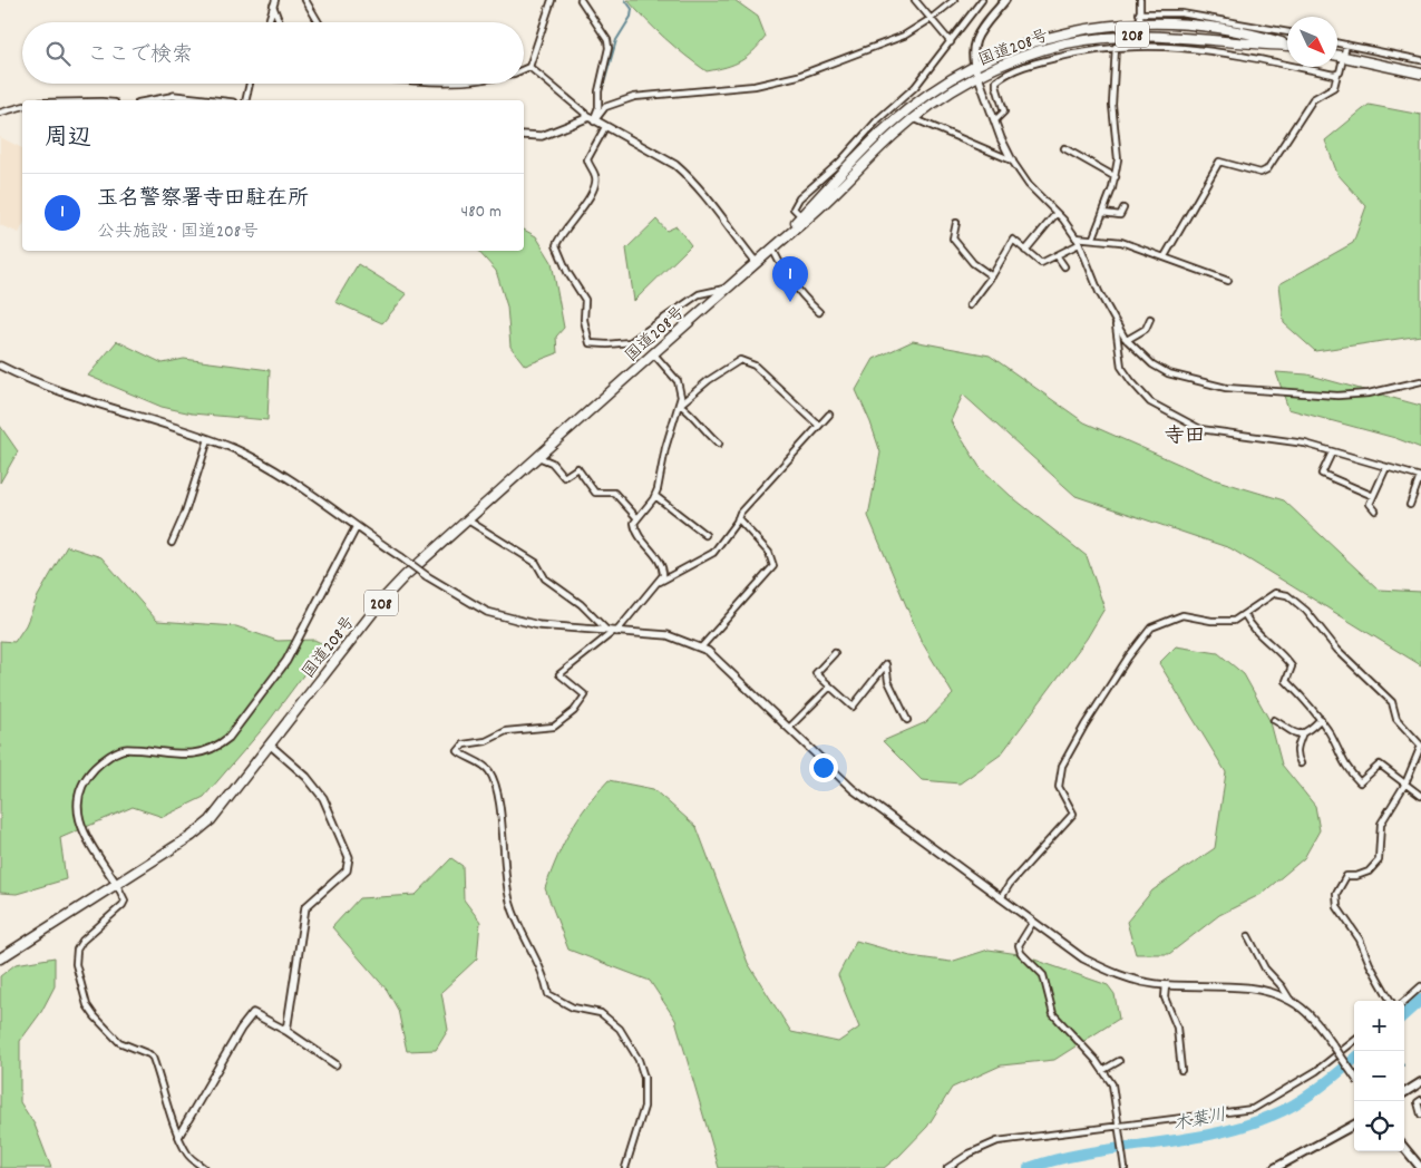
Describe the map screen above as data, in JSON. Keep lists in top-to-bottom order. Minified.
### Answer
{"streets":{"highway":["208","国道208号"]},"districts":["寺田"],"water":["木葉川"],"north":"bottom right","page":{"search":"ここで検索","heading":"周辺","list":[{"mark":"1","name":"玉名警察署寺田駐在所","note":"公共施設 · 国道208号","value":"480 m"}],"pins":"1","map_buttons":["+","−"]}}
